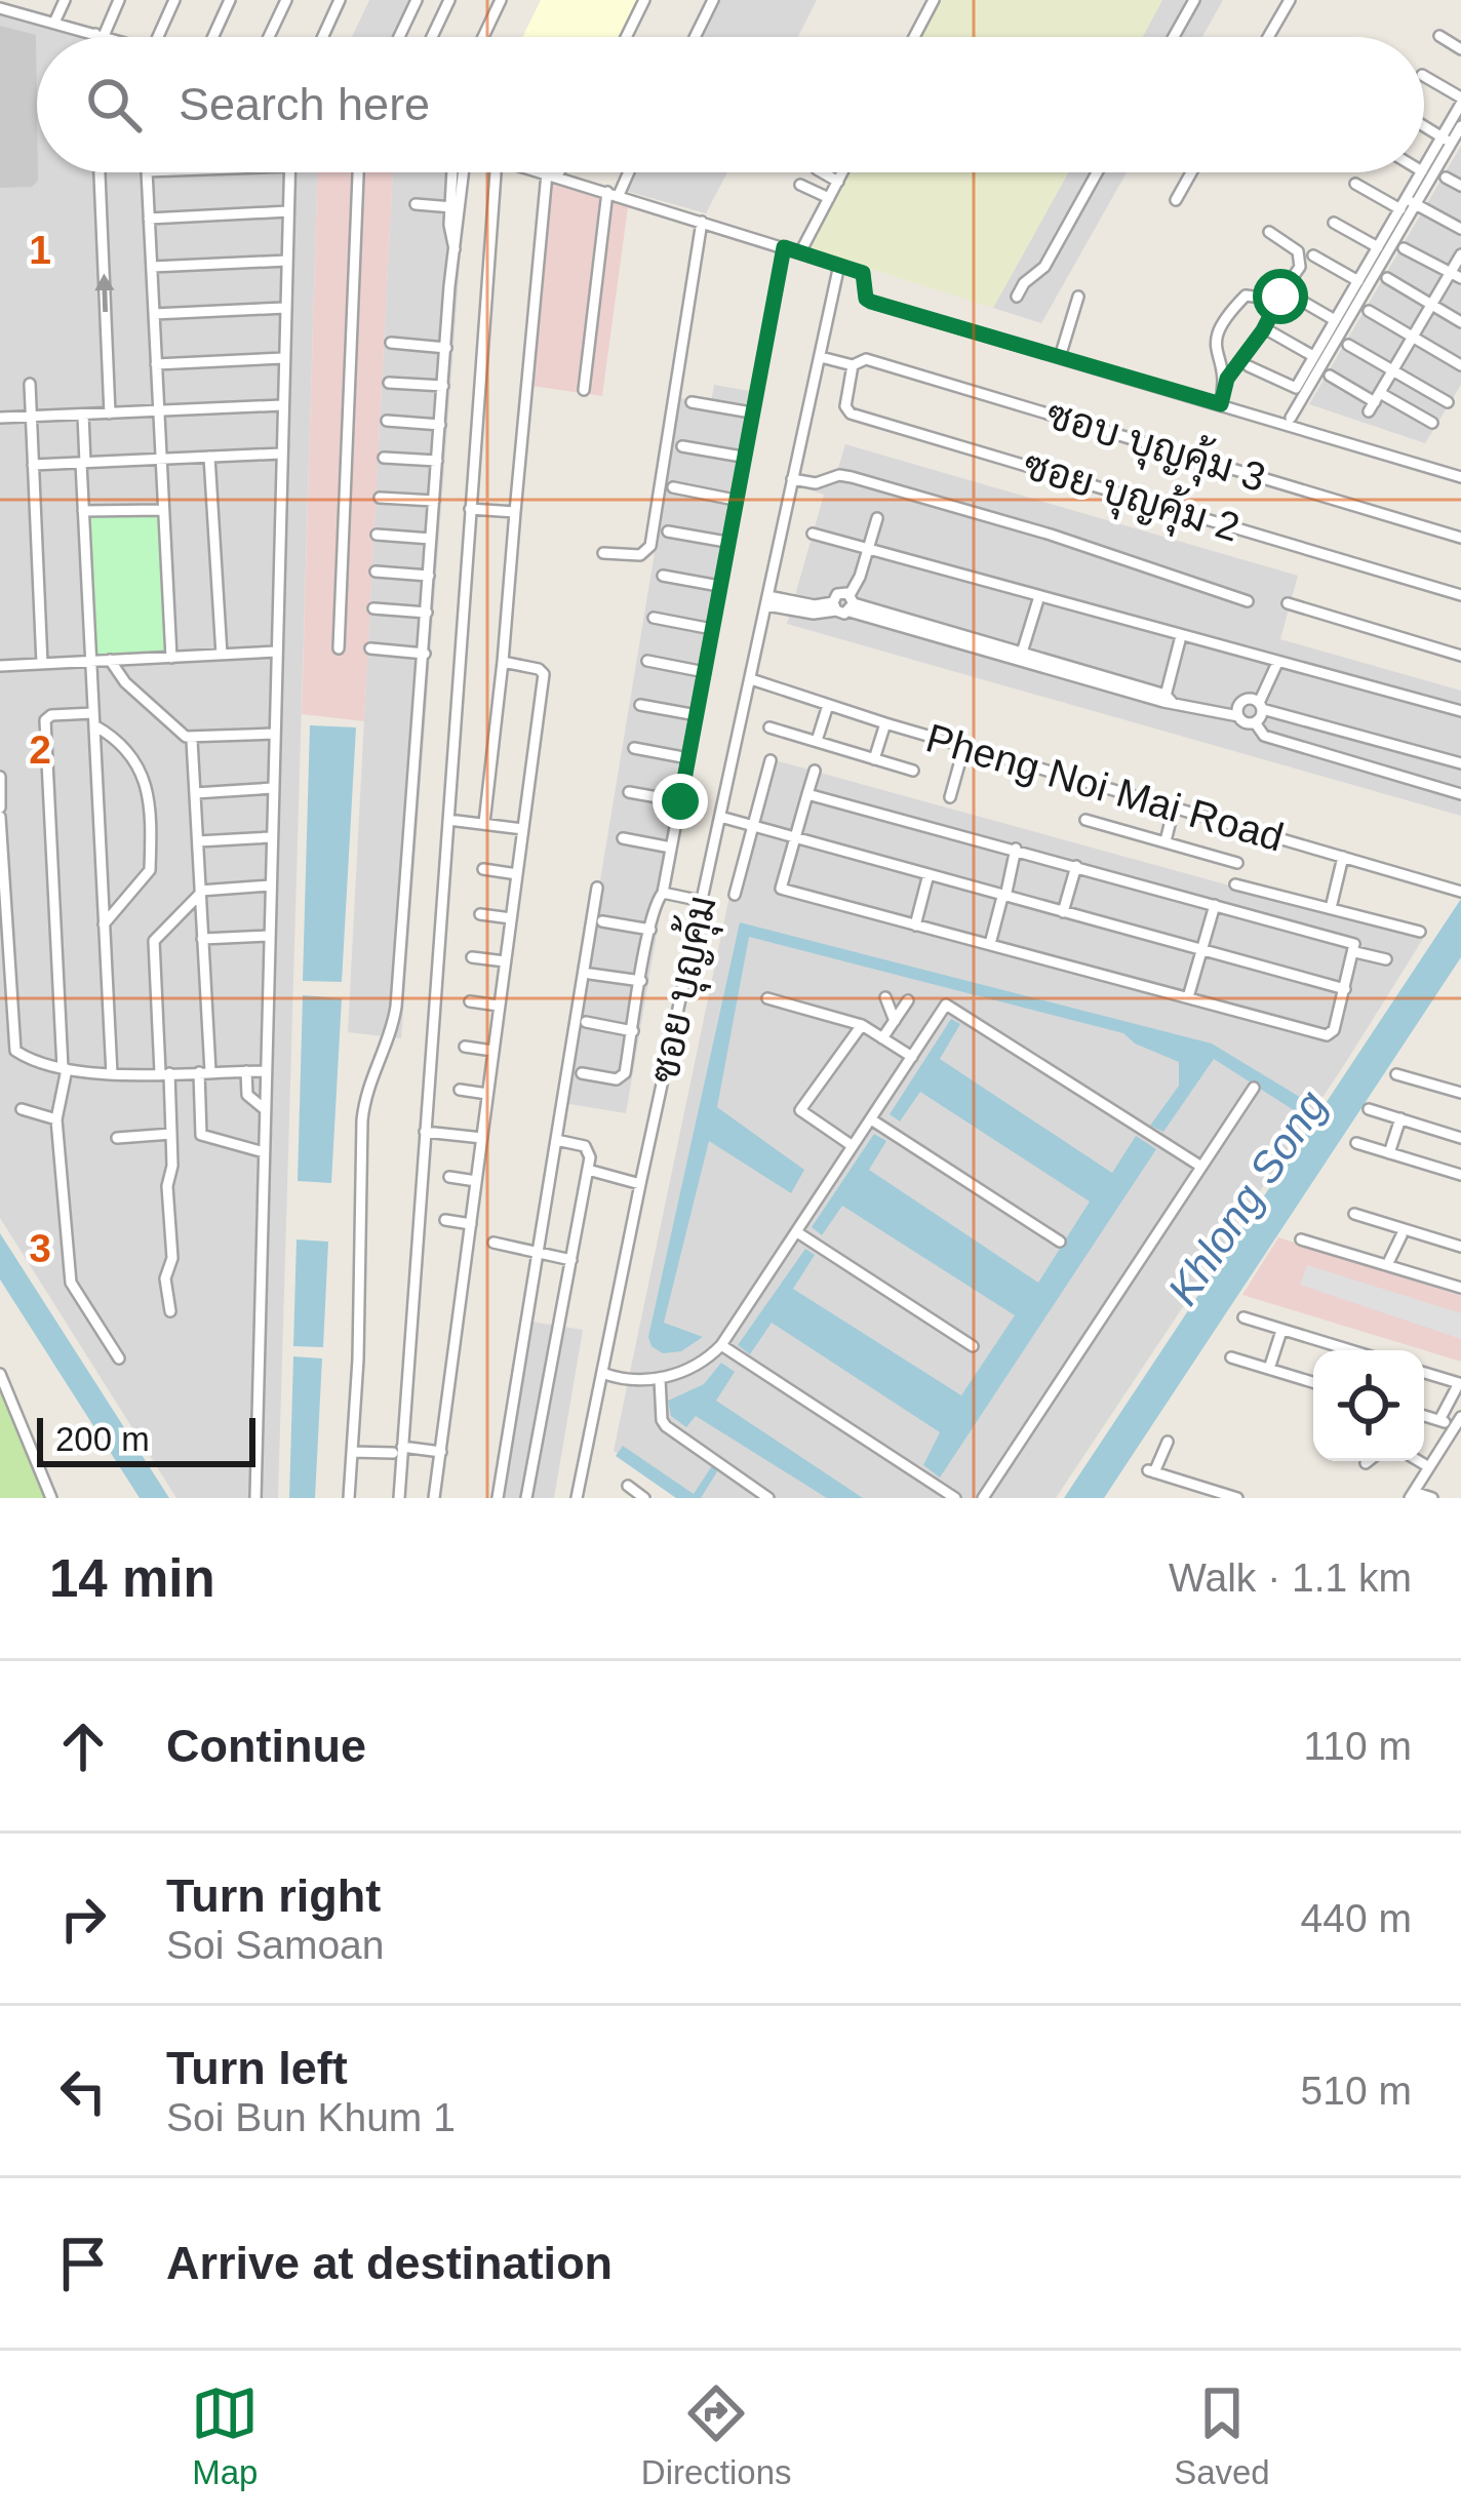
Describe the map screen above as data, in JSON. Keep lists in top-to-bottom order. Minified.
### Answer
{"streets":{"street":["ซอบ บุญคุ้ม 3","ซอย บุญคุ้ม 2","Pheng Noi Mai Road","ซอย บุญคุ้ม"]},"crossings":[["ซอบ บุญคุ้ม 3","ซอย บุญคุ้ม 2"],["ซอบ บุญคุ้ม 3","ซอย บุญคุ้ม"],["Pheng Noi Mai Road","ซอย บุญคุ้ม"]],"water":["Khlong Song"],"scale_bar":"200 m","page":{"search":"Search here","scale":"200 m","heading":["14 min","Walk · 1.1 km"],"list":[["Continue","110 m"],["Turn right","Soi Samoan","440 m"],["Turn left","Soi Bun Khum 1","510 m"],"Arrive at destination"],"nav":["Map","Directions","Saved"]},"grid":{"rows":["1","2","3"]}}
